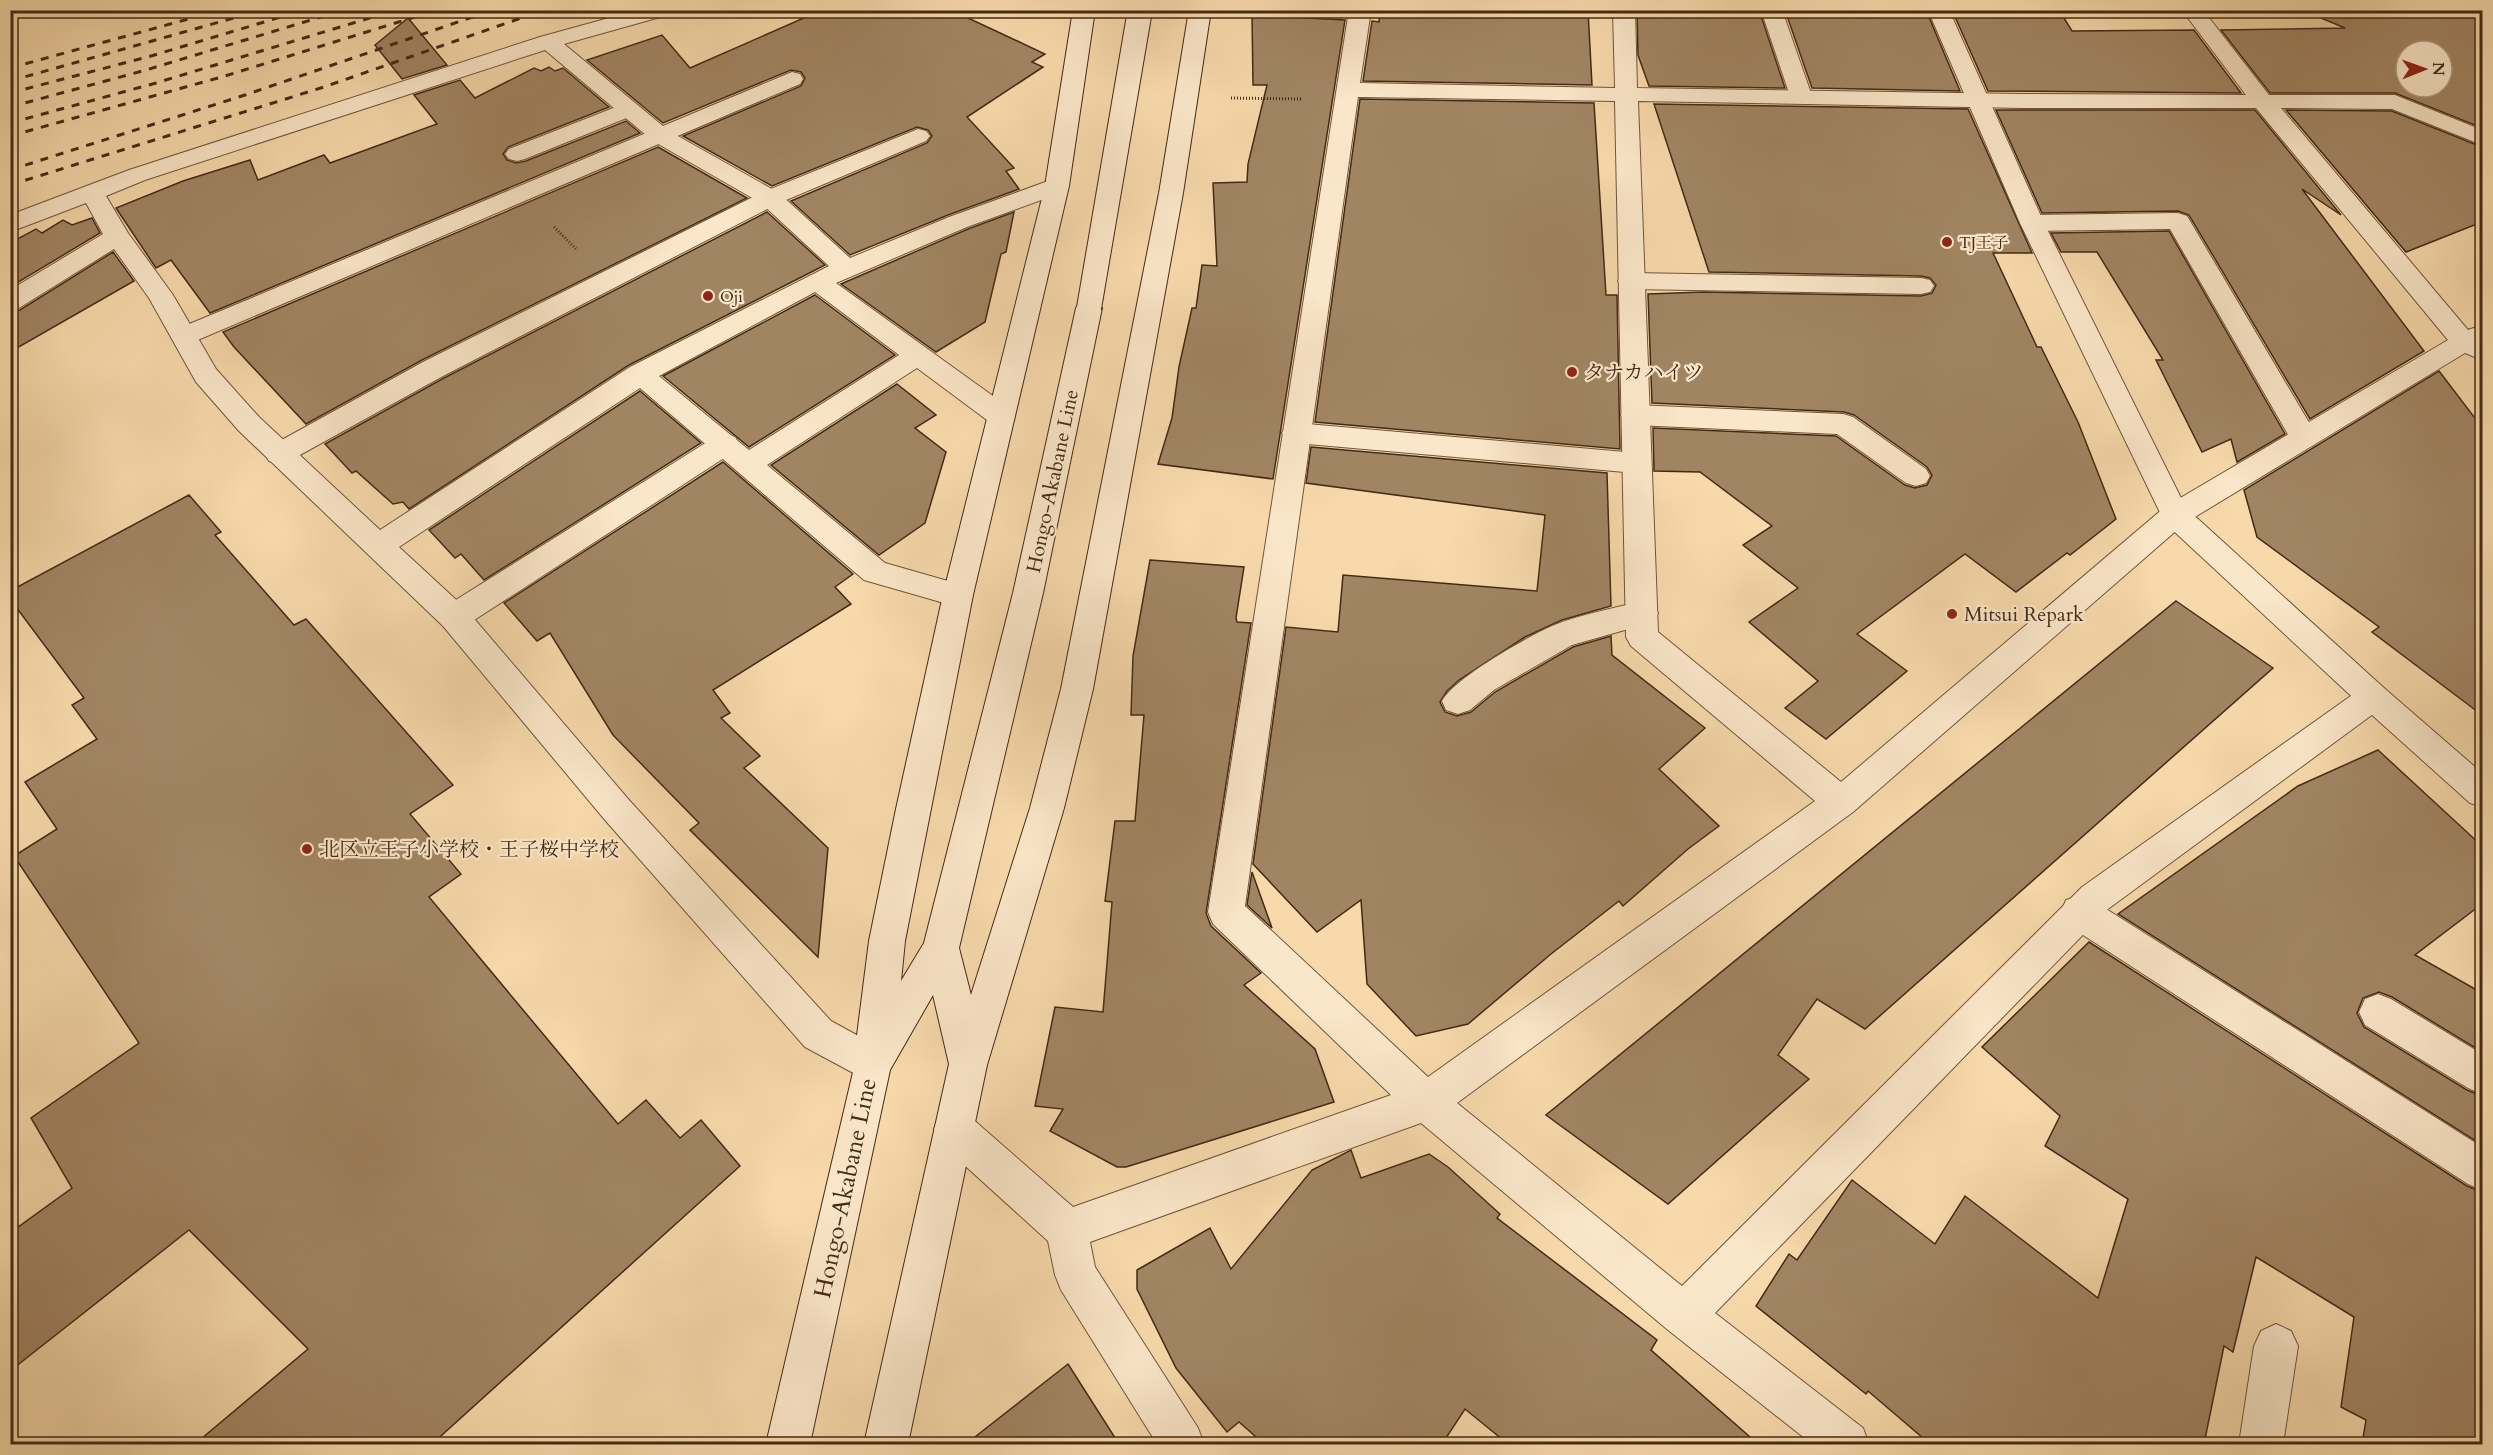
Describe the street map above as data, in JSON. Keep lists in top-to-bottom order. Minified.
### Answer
{"streets":{"street":["Hongo-Akabane Line"]},"places":["TJ王子","Oji","タナカハイツ","Mitsui Repark","北区立王子小学校・王子桜中学校"],"north":"right"}
